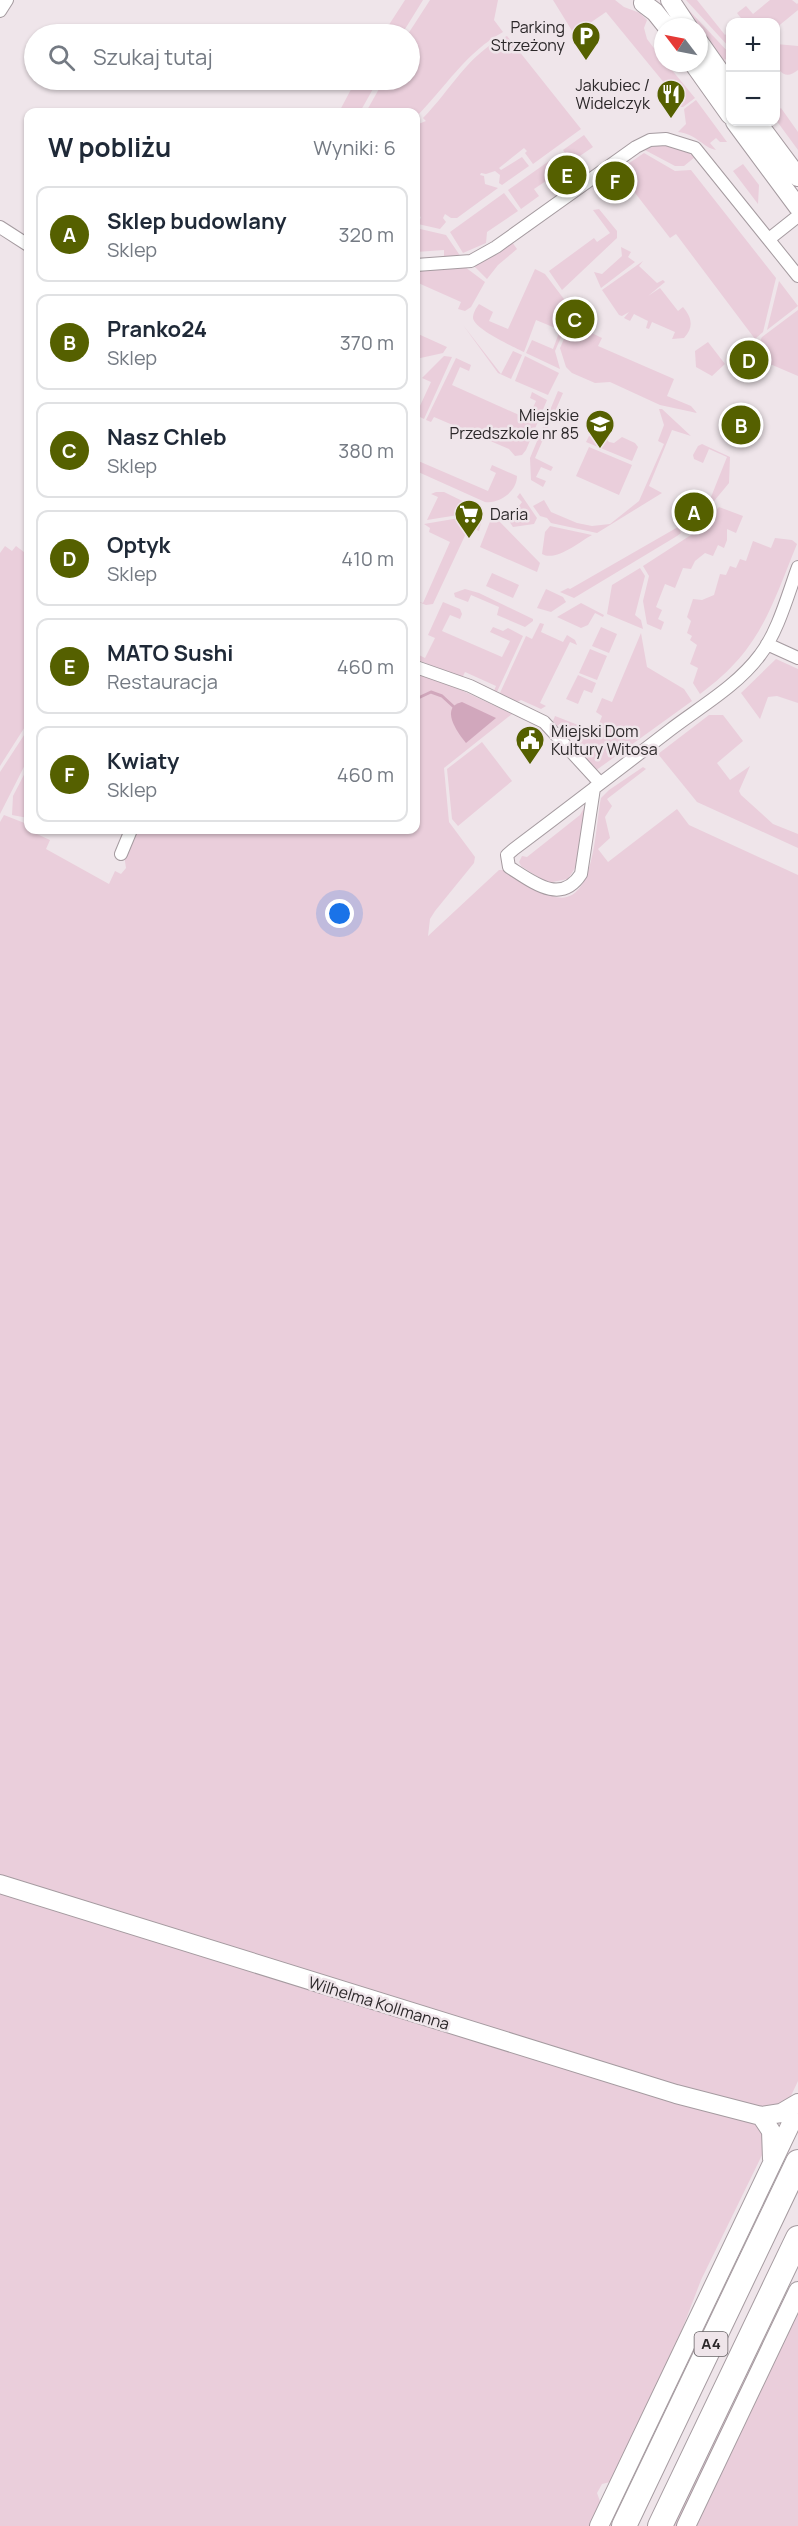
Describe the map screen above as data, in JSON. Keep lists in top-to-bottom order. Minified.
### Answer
{"streets":{"highway":["A4"],"street":["Wilhelma Kollmanna"]},"places":{"parking":["Parking Strzeżony"],"restaurant":["Jakubiec / Widelczyk"],"school or university":["Miejskie Przedszkole nr 85"],"supermarket":["Daria"],"public building":["Miejski Dom Kultury Witosa"]},"north":"top left","page":{"map_buttons":["+","−"],"search":"Szukaj tutaj","heading":["W pobliżu","Wyniki: 6"],"pins":["E","F","C","D","B","A"],"list":[{"mark":"A","name":"Sklep budowlany","note":"Sklep","value":"320 m"},{"mark":"B","name":"Pranko24","note":"Sklep","value":"370 m"},{"mark":"C","name":"Nasz Chleb","note":"Sklep","value":"380 m"},{"mark":"D","name":"Optyk","note":"Sklep","value":"410 m"},{"mark":"E","name":"MATO Sushi","note":"Restauracja","value":"460 m"},{"mark":"F","name":"Kwiaty","note":"Sklep","value":"460 m"}]}}
